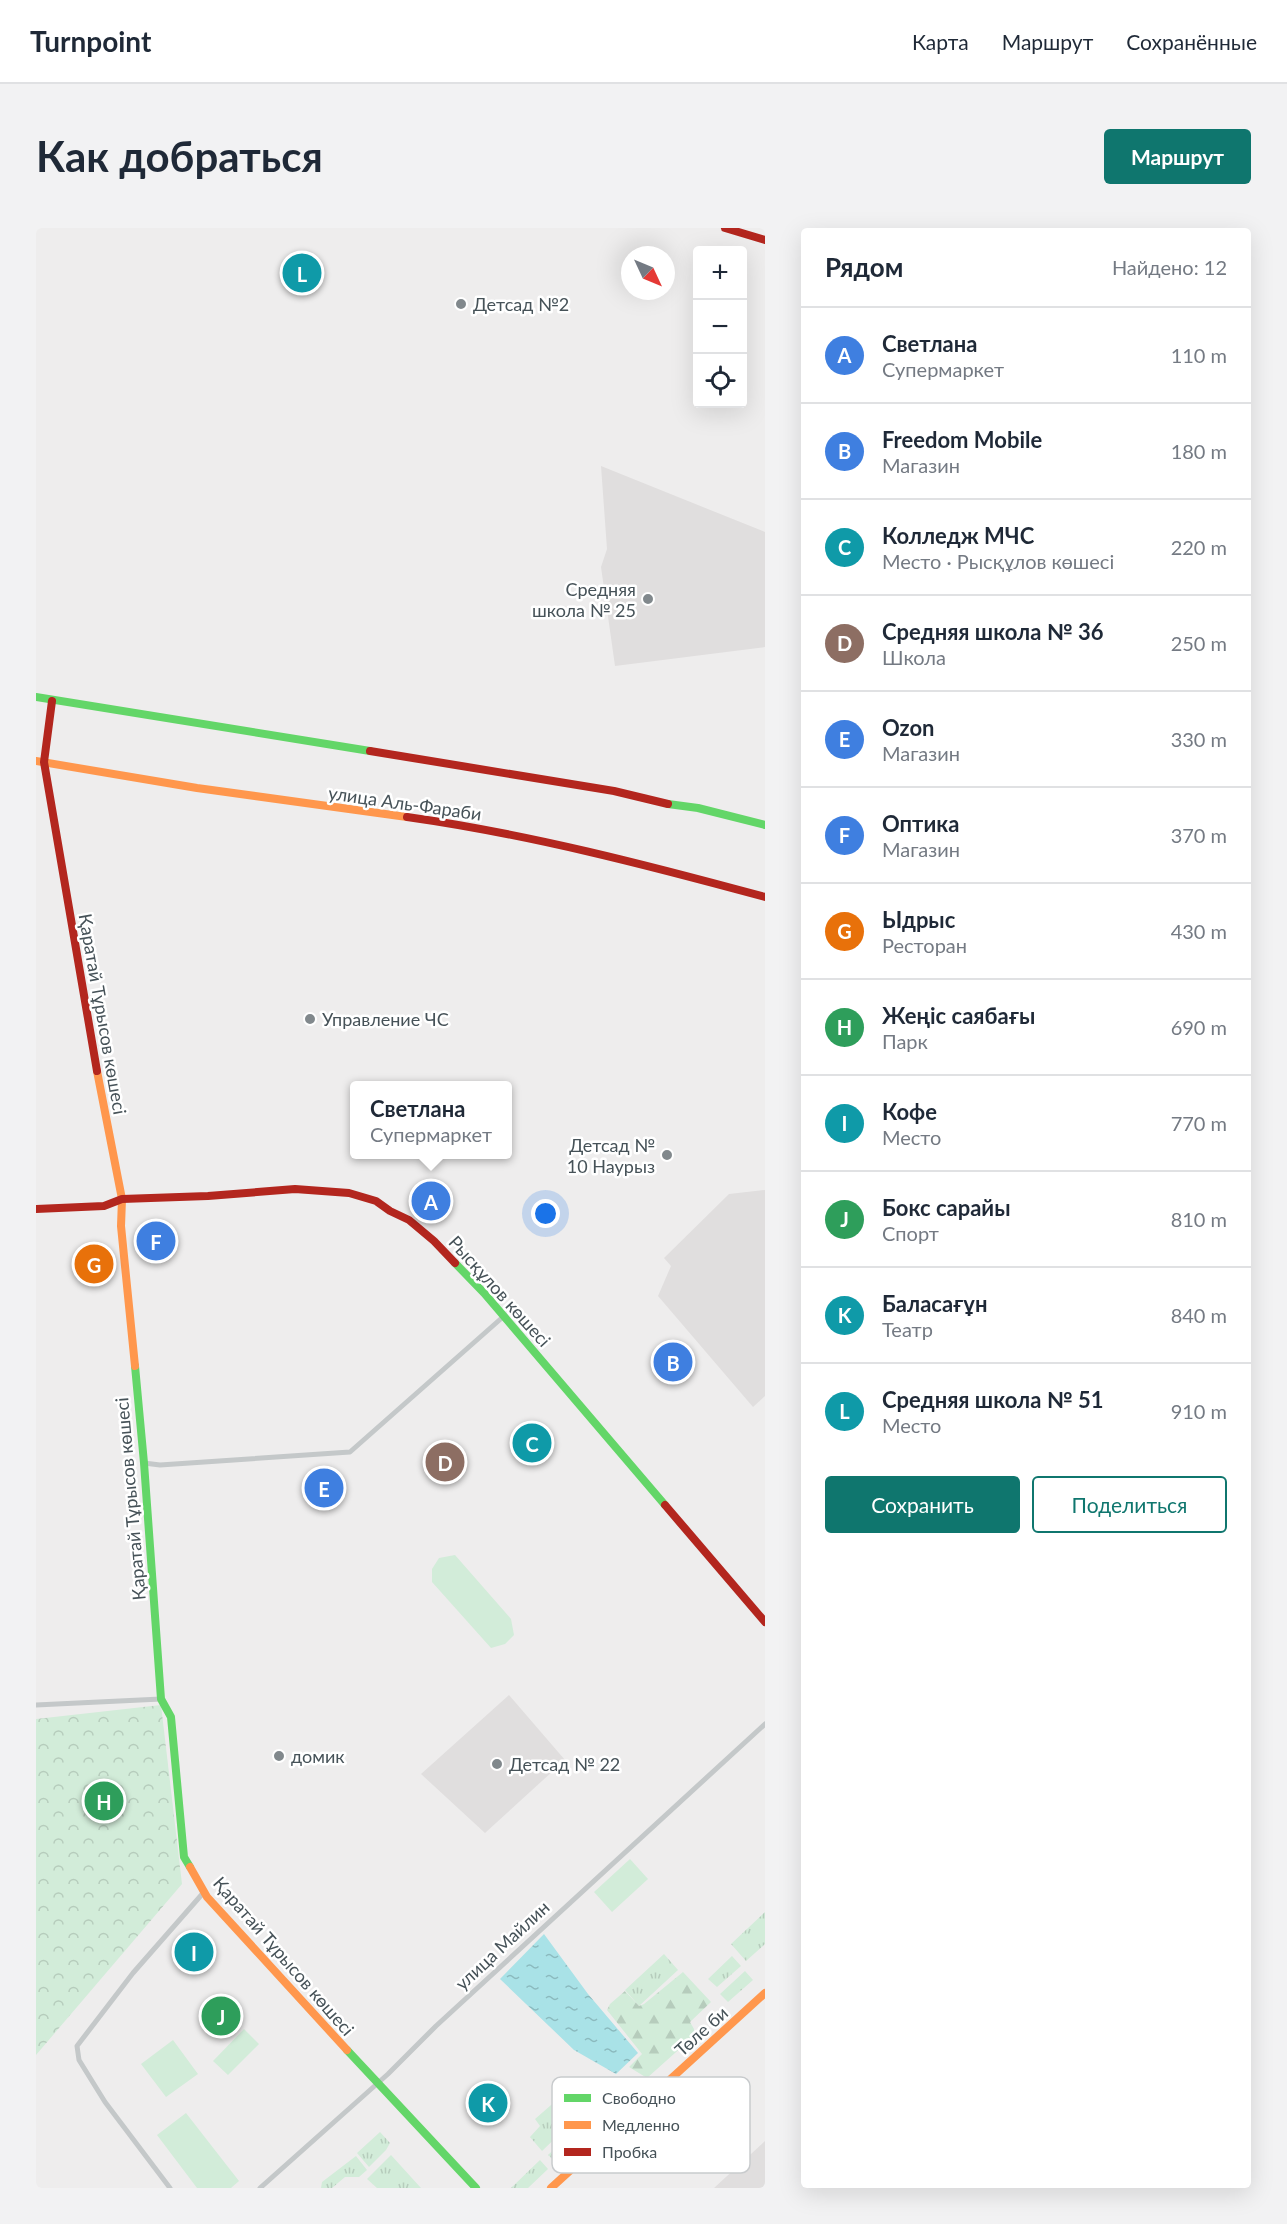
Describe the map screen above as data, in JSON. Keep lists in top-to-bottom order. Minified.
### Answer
{"streets":{"main road":["улица Аль-Фараби","Қаратай Тұрысов көшесі","Рысқұлов көшесі","Төле би"],"street":["улица Майлин"]},"crossings":[["улица Аль-Фараби","Қаратай Тұрысов көшесі"],["Қаратай Тұрысов көшесі","Рысқұлов көшесі"],["Қаратай Тұрысов көшесі","улица Майлин"]],"places":["Детсад №2","Средняя школа № 25","Управление ЧС","Детсад № 10 Наурыз","домик","Детсад № 22"],"legend":["Свободно","Медленно","Пробка"],"north":"bottom right","page":{"header":"Turnpoint","nav":["Карта","Маршрут","Сохранённые"],"buttons":["Маршрут",["Сохранить","Поделиться"]],"title":"Как добраться","heading":["Рядом","Найдено: 12"],"map_buttons":["+","−"],"pins":["L","A","F","G","B","C","D","E","H","I","J","K"],"list":[{"mark":"A","name":"Светлана","note":"Супермаркет","value":"110 m"},{"mark":"B","name":"Freedom Mobile","note":"Магазин","value":"180 m"},{"mark":"C","name":"Колледж МЧС","note":"Место · Рысқұлов көшесі","value":"220 m"},{"mark":"D","name":"Средняя школа № 36","note":"Школа","value":"250 m"},{"mark":"E","name":"Ozon","note":"Магазин","value":"330 m"},{"mark":"F","name":"Оптика","note":"Магазин","value":"370 m"},{"mark":"G","name":"Ыдрыс","note":"Ресторан","value":"430 m"},{"mark":"H","name":"Жеңіс саябағы","note":"Парк","value":"690 m"},{"mark":"I","name":"Кофе","note":"Место","value":"770 m"},{"mark":"J","name":"Бокс сарайы","note":"Спорт","value":"810 m"},{"mark":"K","name":"Баласағұн","note":"Театр","value":"840 m"},{"mark":"L","name":"Средняя школа № 51","note":"Место","value":"910 m"}],"popup":["Светлана","Супермаркет"]}}
